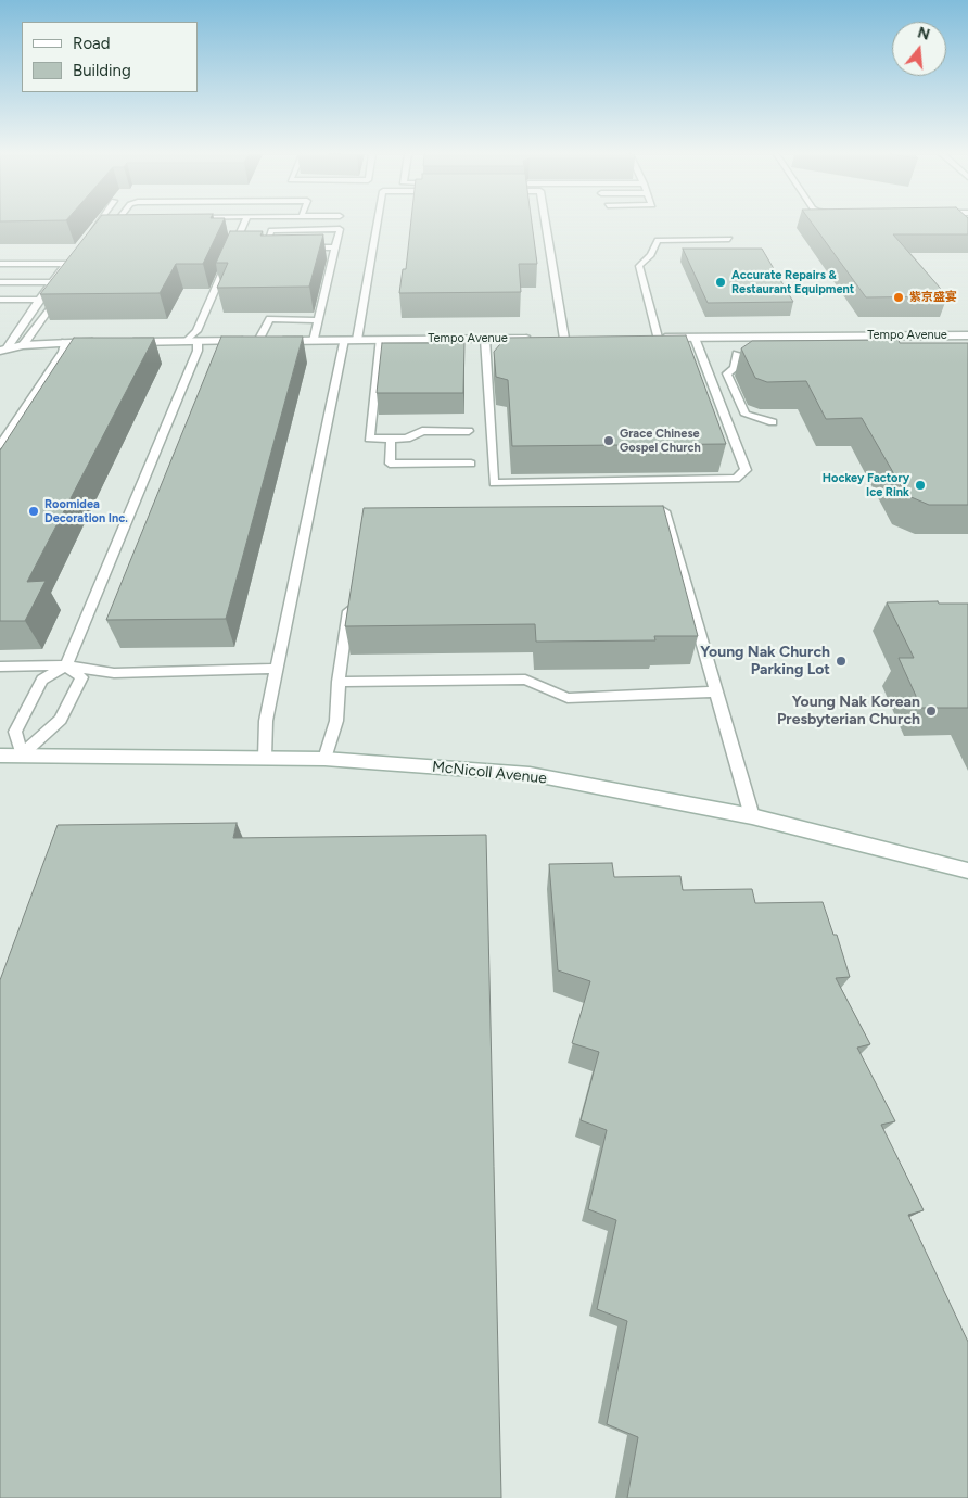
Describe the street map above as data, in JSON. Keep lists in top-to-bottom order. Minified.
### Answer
{"streets":{"street":["Tempo Avenue","McNicoll Avenue"]},"places":["Accurate Repairs & Restaurant Equipment","紫京盛宴","Grace Chinese Gospel Church","Hockey Factory Ice Rink","Roomidea Decoration Inc.","Young Nak Church Parking Lot","Young Nak Korean Presbyterian Church"],"legend":["Road","Building"],"north":"top"}
